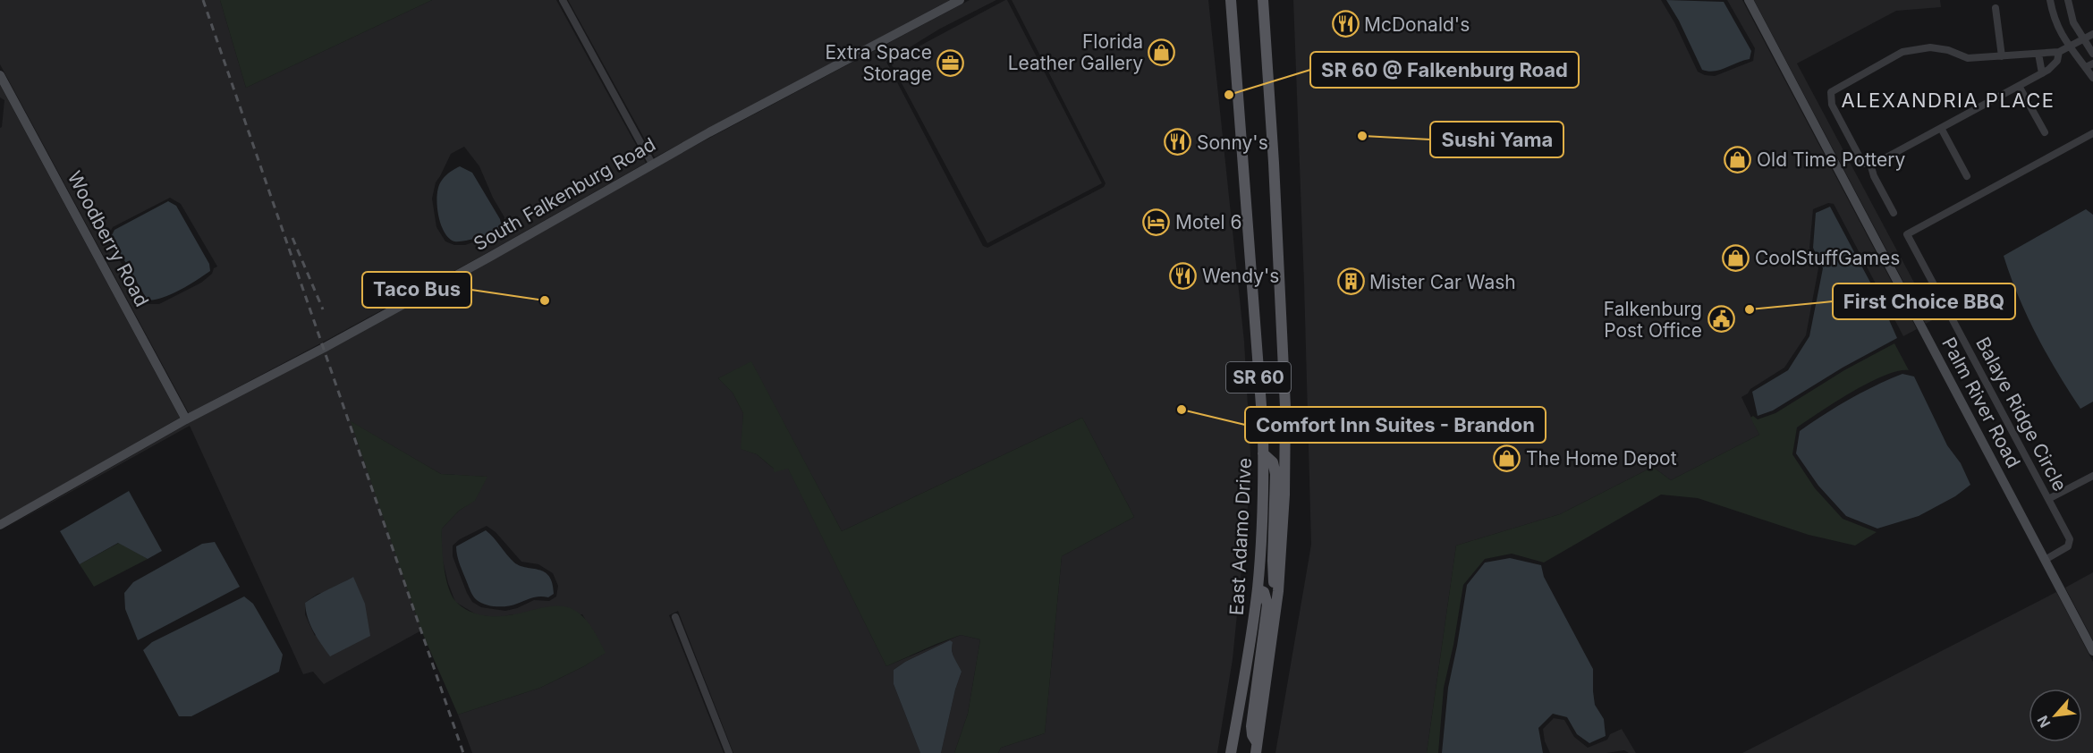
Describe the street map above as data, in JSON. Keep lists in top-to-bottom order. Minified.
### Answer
{"streets":{"main road":["SR 60","East Adamo Drive"],"street":["South Falkenburg Road","Woodberry Road","Palm River Road","Balaye Ridge Circle"]},"crossings":[["South Falkenburg Road","Woodberry Road"],["Palm River Road","Balaye Ridge Circle"]],"districts":["ALEXANDRIA PLACE"],"places":{"restaurant":["McDonald's","Sonny's","Wendy's"],"shop":["Florida Leather Gallery","Old Time Pottery","CoolStuffGames","The Home Depot"],"office":["Extra Space Storage"],"other":["SR 60 @ Falkenburg Road","Sushi Yama","Taco Bus","First Choice BBQ","Comfort Inn Suites - Brandon"],"hotel":["Motel 6"],"building":["Mister Car Wash"],"public building":["Falkenburg Post Office"]},"north":"bottom left"}
